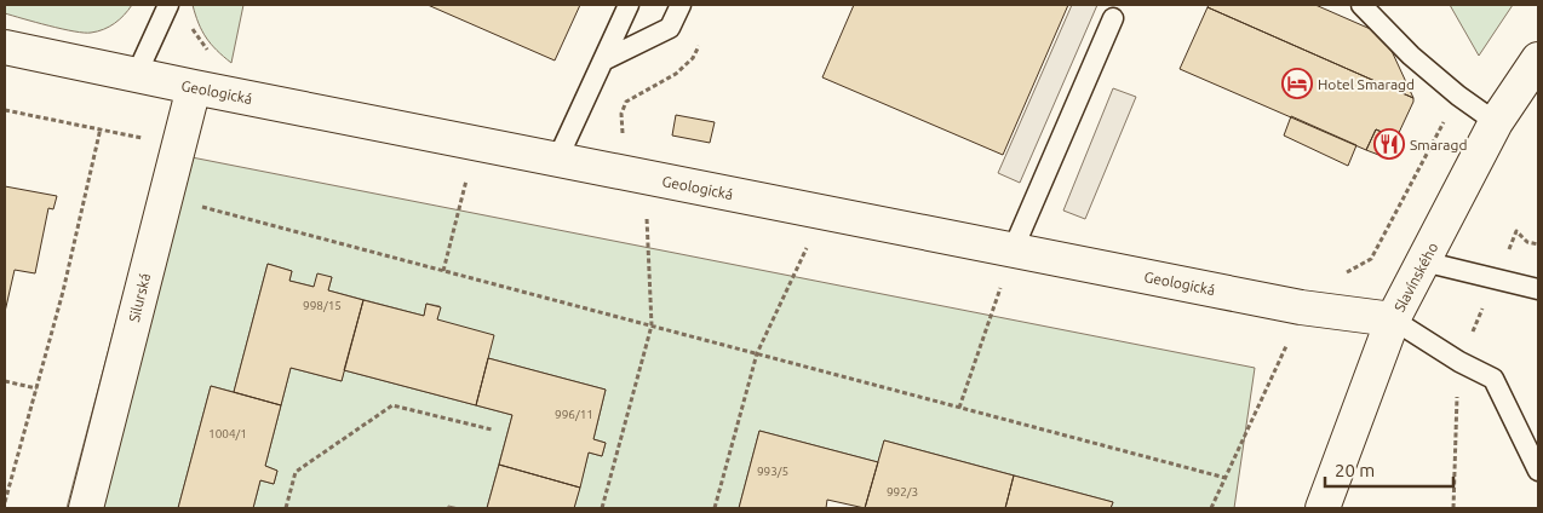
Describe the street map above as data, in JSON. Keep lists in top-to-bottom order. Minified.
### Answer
{"streets":{"street":["Geologická","Slavínského","Silurská"]},"crossings":[["Geologická","Slavínského"],["Geologická","Silurská"]],"places":{"hotel":["Hotel Smaragd"],"restaurant":["Smaragd"]},"house_numbers":["998/15","996/11","1004/1","993/5","992/3"],"scale_bar":"20 m"}
